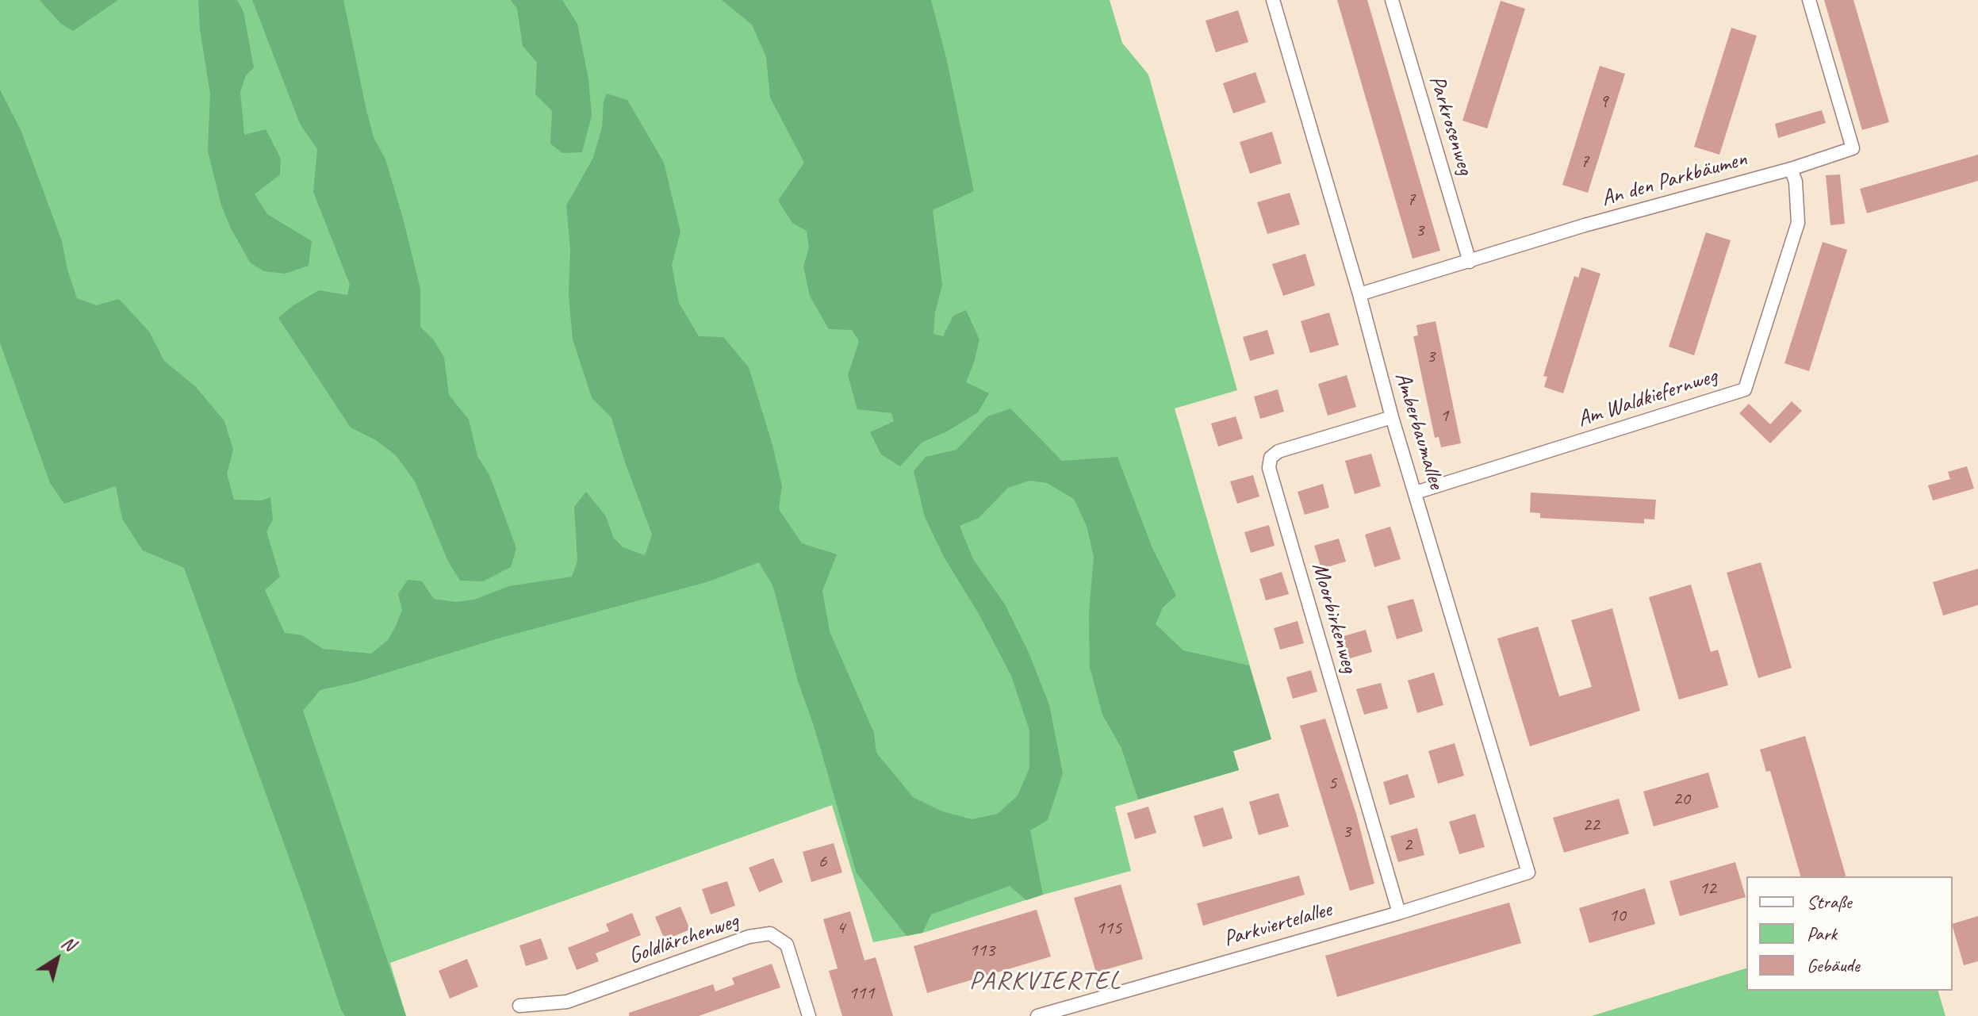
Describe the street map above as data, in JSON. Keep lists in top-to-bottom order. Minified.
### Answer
{"streets":{"street":["Parkrosenweg","An den Parkbäumen","Am Waldkiefernweg","Amberbaumallee","Moorbirkenweg","Parkviertelallee","Goldlärchenweg"]},"crossings":[["Parkrosenweg","An den Parkbäumen"],["An den Parkbäumen","Am Waldkiefernweg"],["An den Parkbäumen","Amberbaumallee"],["Am Waldkiefernweg","Amberbaumallee"],["Amberbaumallee","Moorbirkenweg"],["Amberbaumallee","Parkviertelallee"],["Moorbirkenweg","Parkviertelallee"]],"districts":["PARKVIERTEL"],"house_numbers":["9","7","7","3","3","1","5","20","22","3","2","6","12","10","4","115","113","111"],"legend":["Straße","Park","Gebäude"],"north":"top right"}
